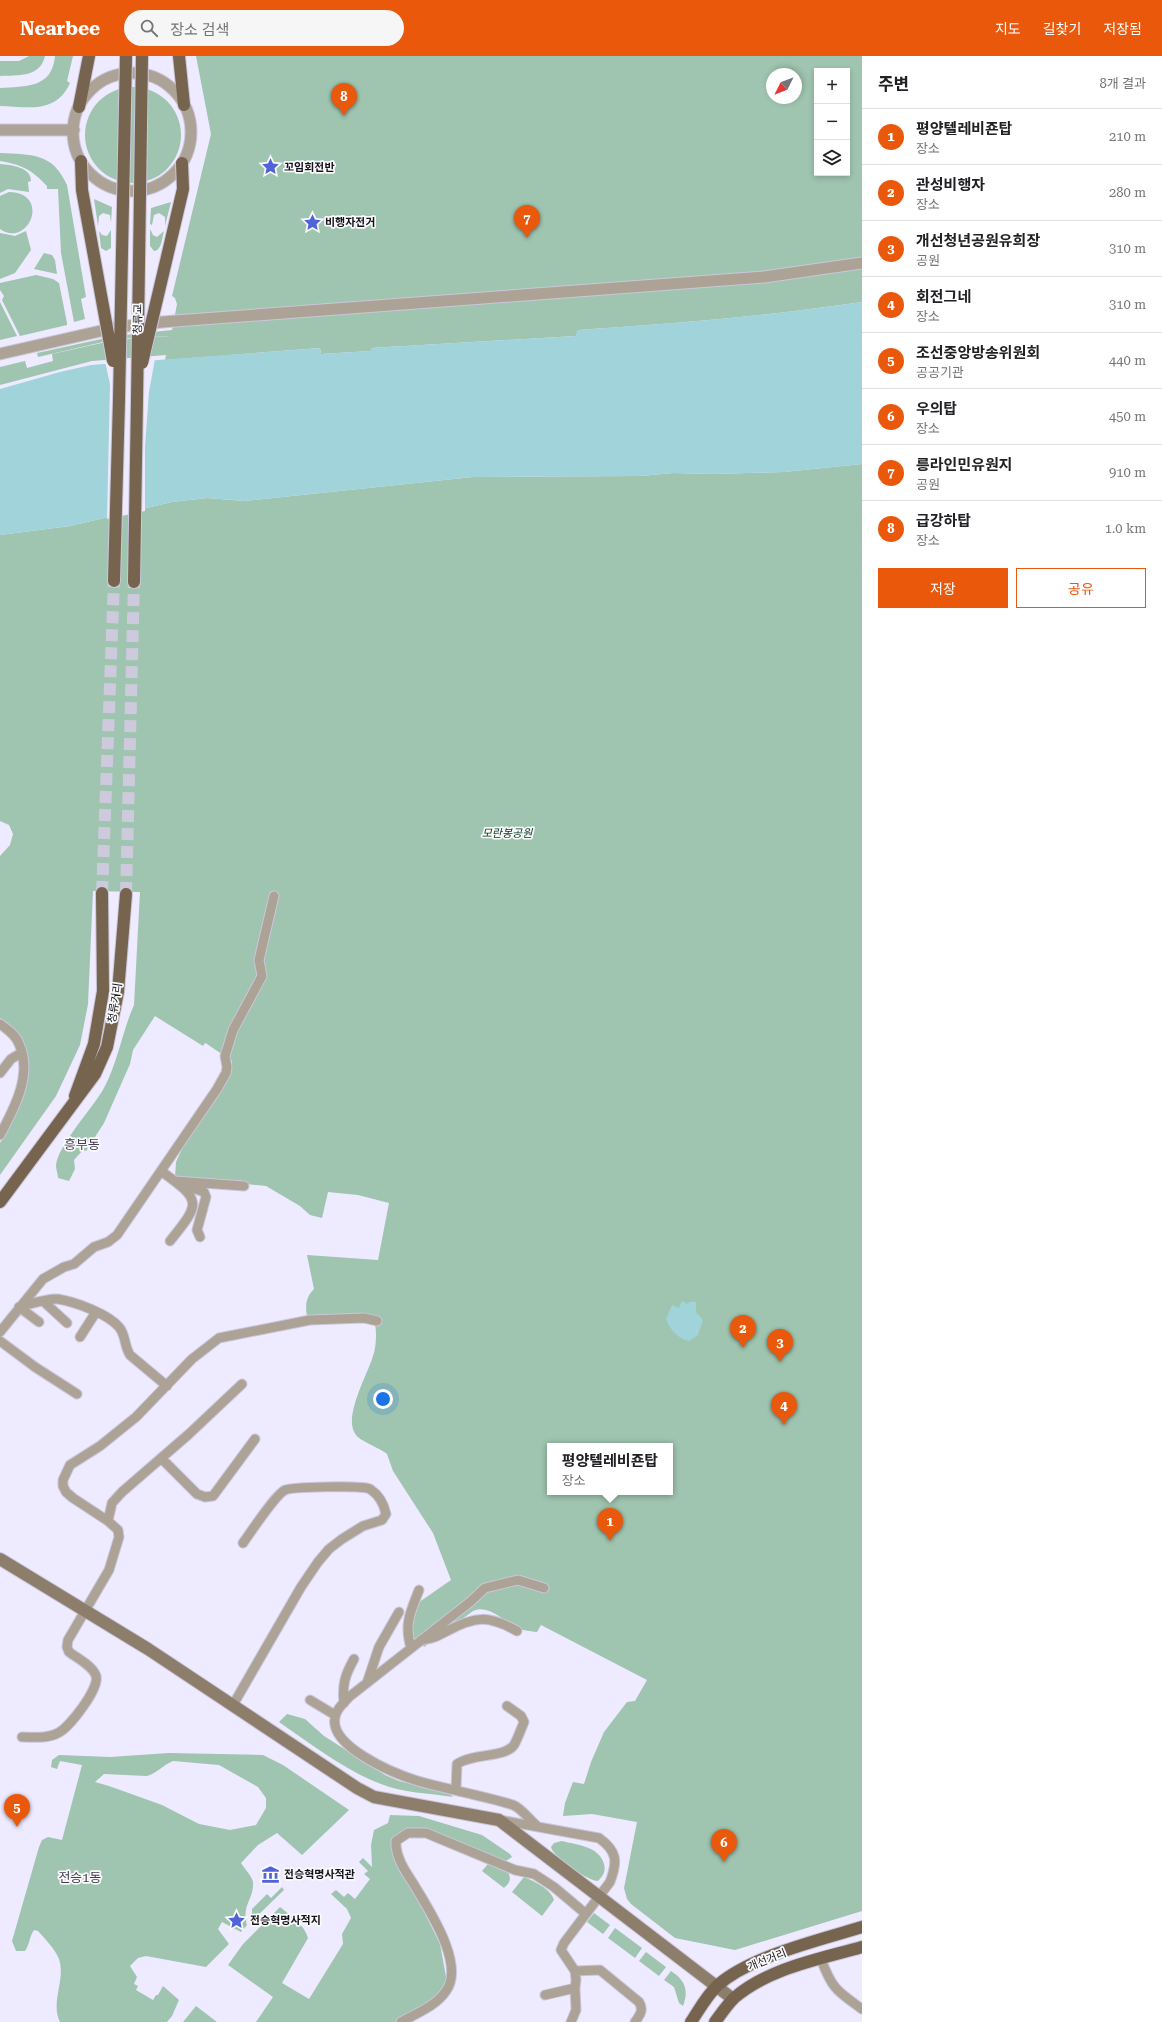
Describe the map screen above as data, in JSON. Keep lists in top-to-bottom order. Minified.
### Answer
{"streets":{"main road":["청류교","청류거리","개선거리"]},"districts":["흥부동","전승1동"],"parks":["모란봉공원"],"places":{"place":["꼬임회전반","비행자전거","전승혁명사적지"],"museum":["전승혁명사적관"]},"north":"bottom left","page":{"header":"Nearbee","search":"장소 검색","nav":["지도","길찾기","저장됨"],"heading":["주변","8개 결과"],"map_buttons":["+","−"],"pins":["8","7","2","3","4","1","5","6"],"list":[{"mark":"1","name":"평양텔레비죤탑","note":"장소","value":"210 m"},{"mark":"2","name":"관성비행자","note":"장소","value":"280 m"},{"mark":"3","name":"개선청년공원유희장","note":"공원","value":"310 m"},{"mark":"4","name":"회전그네","note":"장소","value":"310 m"},{"mark":"5","name":"조선중앙방송위원회","note":"공공기관","value":"440 m"},{"mark":"6","name":"우의탑","note":"장소","value":"450 m"},{"mark":"7","name":"릉라인민유원지","note":"공원","value":"910 m"},{"mark":"8","name":"급강하탑","note":"장소","value":"1.0 km"}],"buttons":["저장","공유"],"popup":["평양텔레비죤탑","장소"]}}
